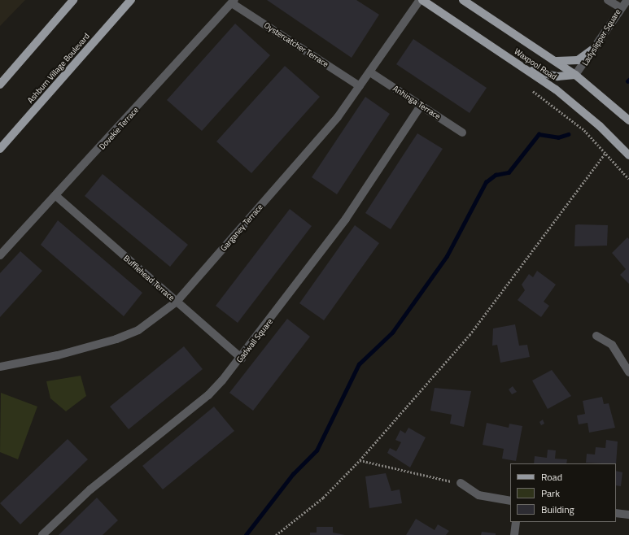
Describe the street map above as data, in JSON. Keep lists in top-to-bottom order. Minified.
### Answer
{"streets":{"main road":["Waxpool Road","Ashburn Village Boulevard"],"street":["Ladyslipper Square","Oystercatcher Terrace","Anhinga Terrace","Dovekie Terrace","Garganey Terrace","Bufflehead Terrace","Gadwall Square"]},"crossings":[["Ladyslipper Square","Waxpool Road"],["Oystercatcher Terrace","Dovekie Terrace"],["Oystercatcher Terrace","Garganey Terrace"],["Waxpool Road","Garganey Terrace"],["Anhinga Terrace","Garganey Terrace"],["Anhinga Terrace","Gadwall Square"],["Dovekie Terrace","Bufflehead Terrace"],["Garganey Terrace","Bufflehead Terrace"],["Bufflehead Terrace","Gadwall Square"]],"legend":["Road","Park","Building"]}
